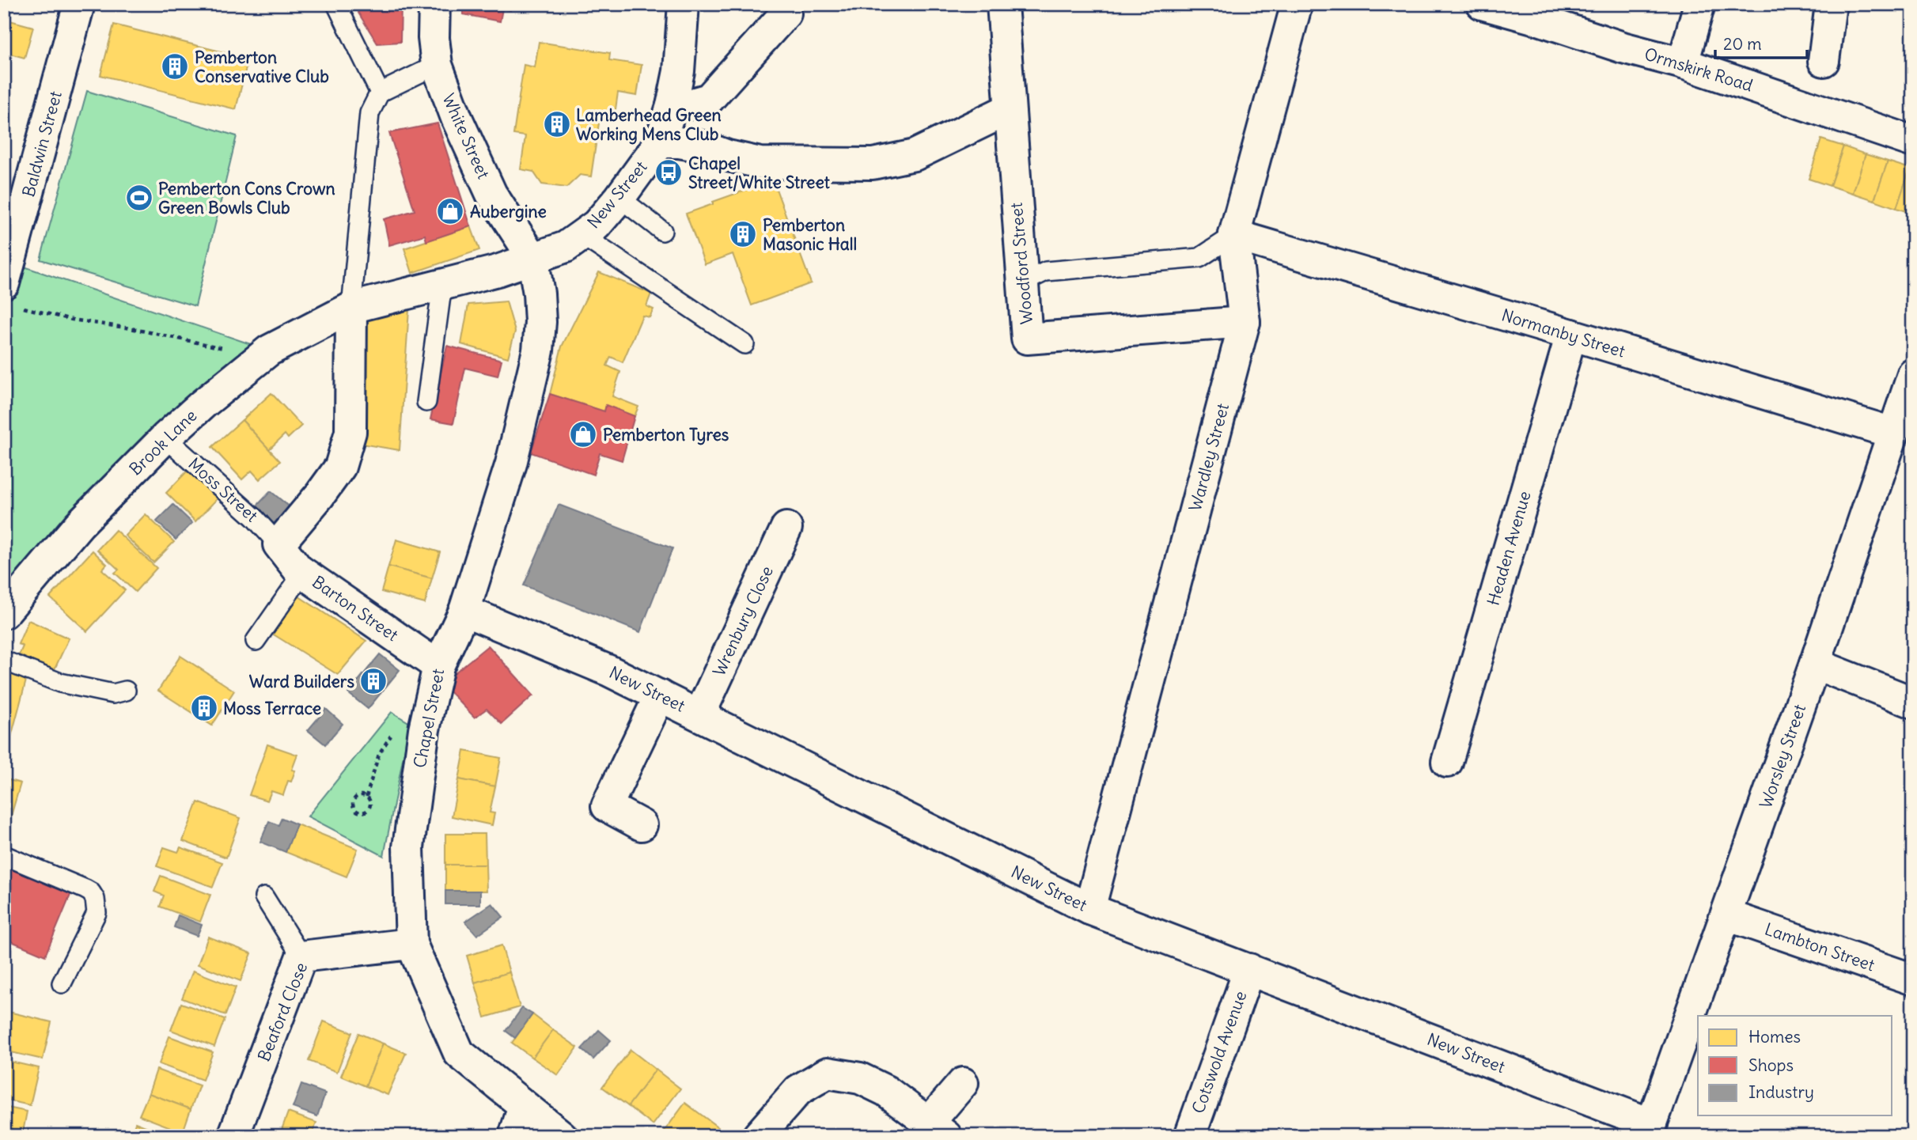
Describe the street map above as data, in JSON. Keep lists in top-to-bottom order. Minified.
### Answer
{"streets":{"main road":["Ormskirk Road","White Street","Baldwin Street","New Street","Woodford Street","Normanby Street","Brook Lane","Wardley Street","Headen Avenue","Barton Street","Wrenbury Close","Chapel Street","Worsley Street","Lambton Street","Beaford Close","Cotswold Avenue"],"lane":["Moss Street"]},"crossings":[["White Street","New Street"],["White Street","Chapel Street"],["New Street","Brook Lane"],["New Street","Wardley Street"],["New Street","Wrenbury Close"],["New Street","Chapel Street"],["New Street","Worsley Street"],["New Street","Cotswold Avenue"],["Woodford Street","Wardley Street"],["Normanby Street","Wardley Street"],["Normanby Street","Headen Avenue"],["Normanby Street","Worsley Street"],["Brook Lane","Moss Street"],["Moss Street","Barton Street"],["Barton Street","Chapel Street"],["Chapel Street","Beaford Close"],["Worsley Street","Lambton Street"]],"places":{"building":["Pemberton Conservative Club","Lamberhead Green Working Mens Club","Pemberton Masonic Hall","Ward Builders","Moss Terrace"],"bus stop":["Chapel Street/White Street"],"sports":["Pemberton Cons Crown Green Bowls Club"],"shop":["Aubergine","Pemberton Tyres"]},"legend":["Homes","Shops","Industry"],"scale_bar":"20 m"}
